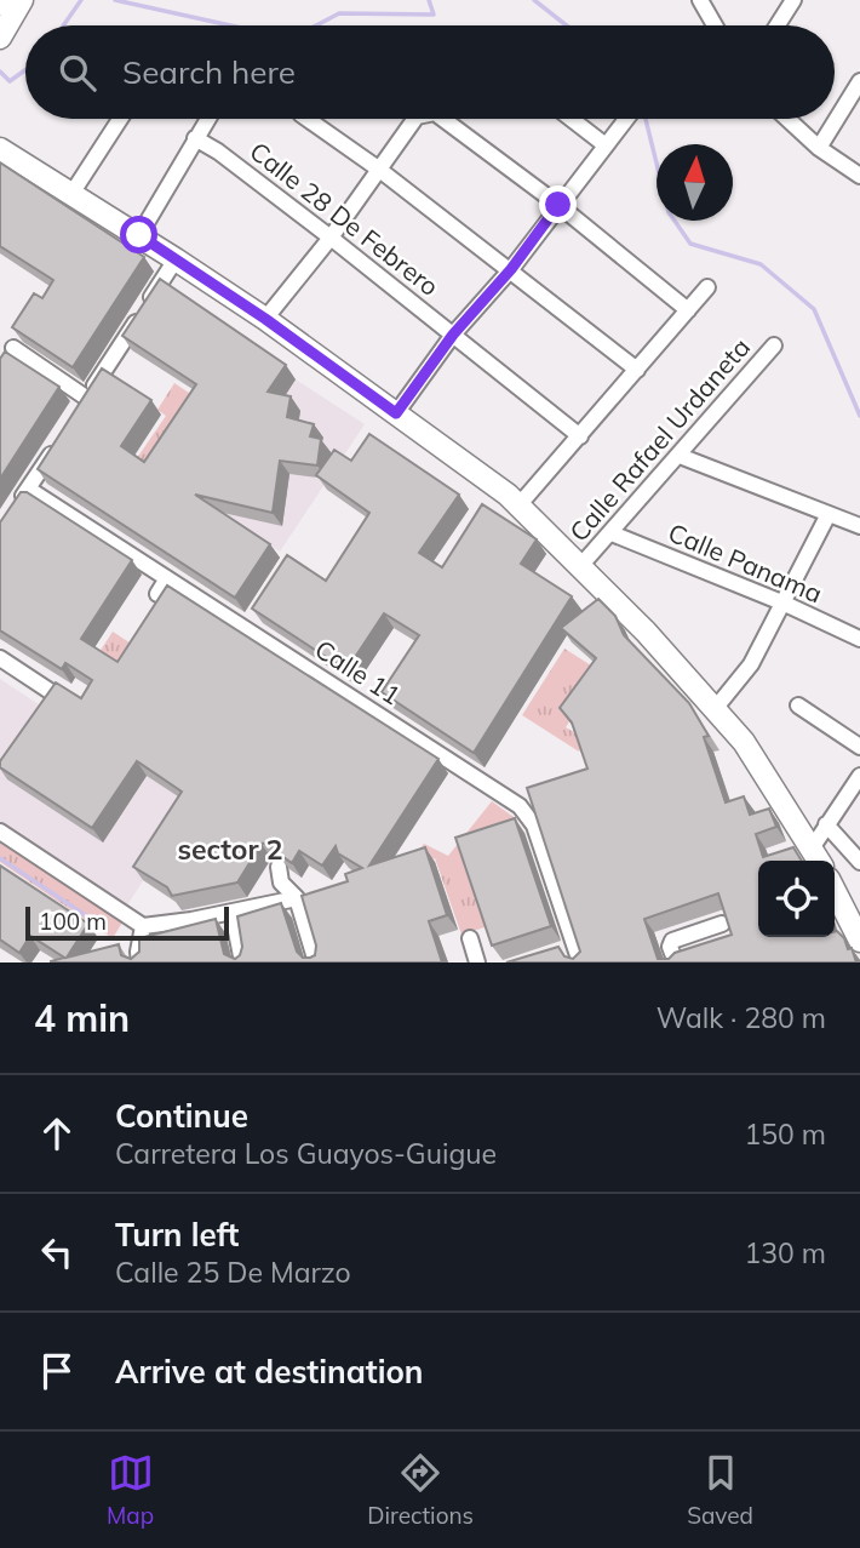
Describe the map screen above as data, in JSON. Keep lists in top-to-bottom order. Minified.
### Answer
{"streets":{"street":["Calle 28 De Febrero","Calle Rafael Urdaneta","Calle Panama","Calle 11"]},"crossings":[["Calle Rafael Urdaneta","Calle Panama"]],"districts":["sector 2"],"scale_bar":"100 m","north":"top","page":{"search":"Search here","scale":"100 m","heading":["4 min","Walk · 280 m"],"list":[["Continue","Carretera Los Guayos-Guigue","150 m"],["Turn left","Calle 25 De Marzo","130 m"],"Arrive at destination"],"nav":["Map","Directions","Saved"]}}
